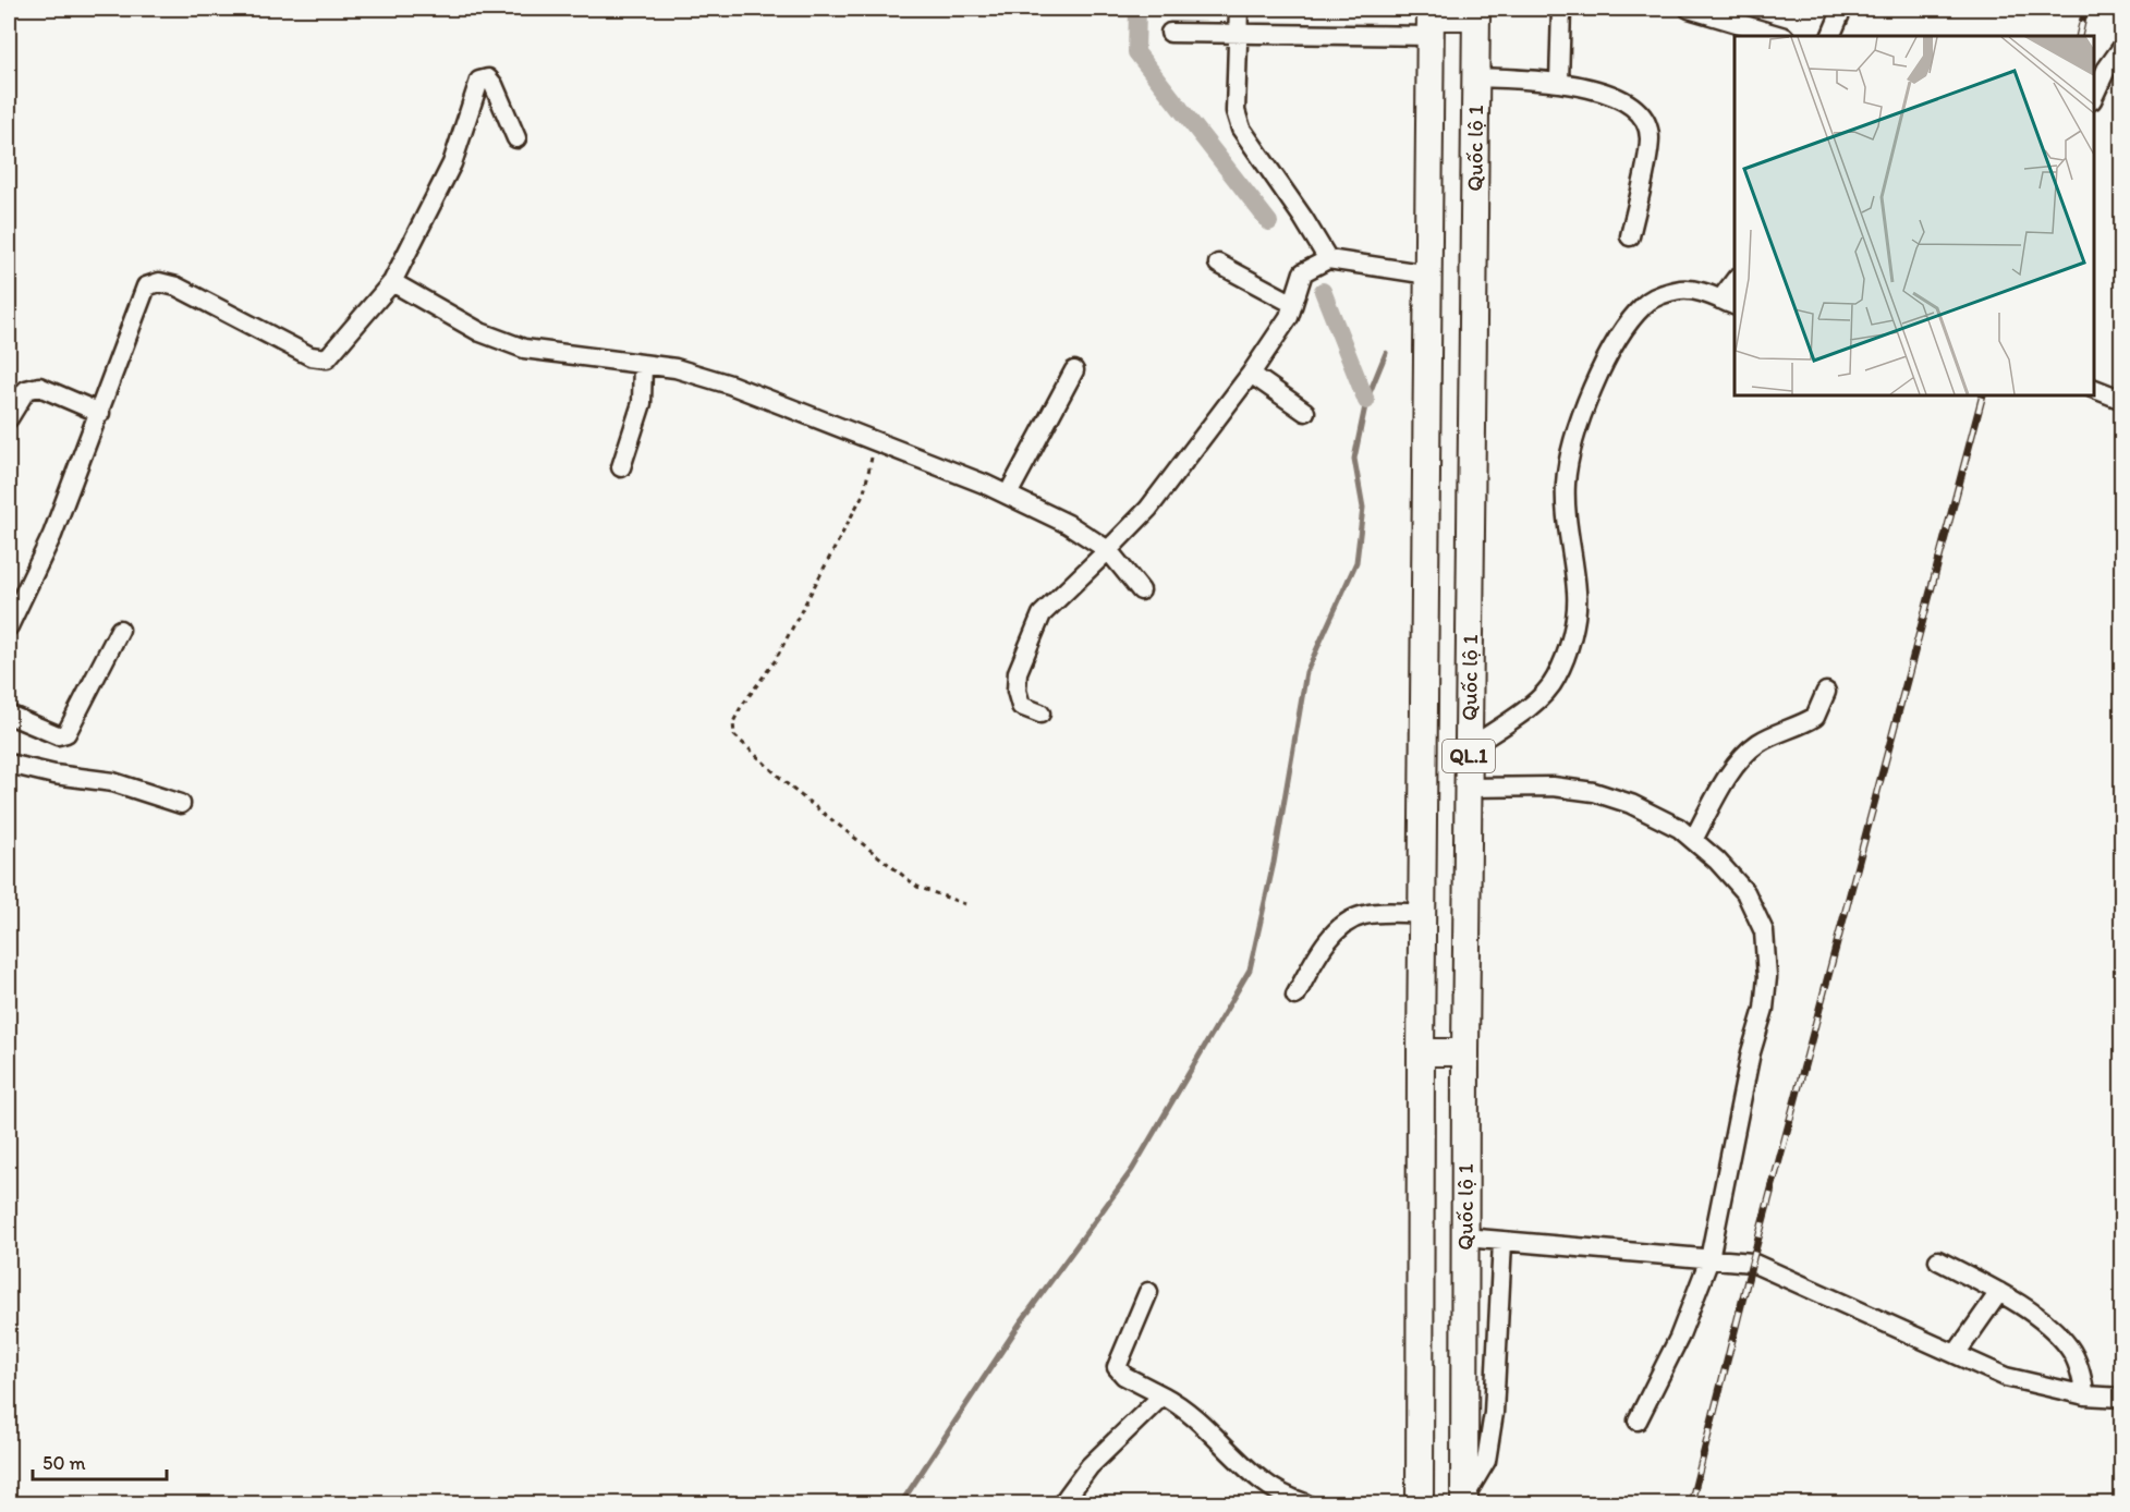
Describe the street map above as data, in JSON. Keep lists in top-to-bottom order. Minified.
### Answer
{"streets":{"highway":["Quốc lộ 1","QL.1"]},"scale_bar":"50 m"}
